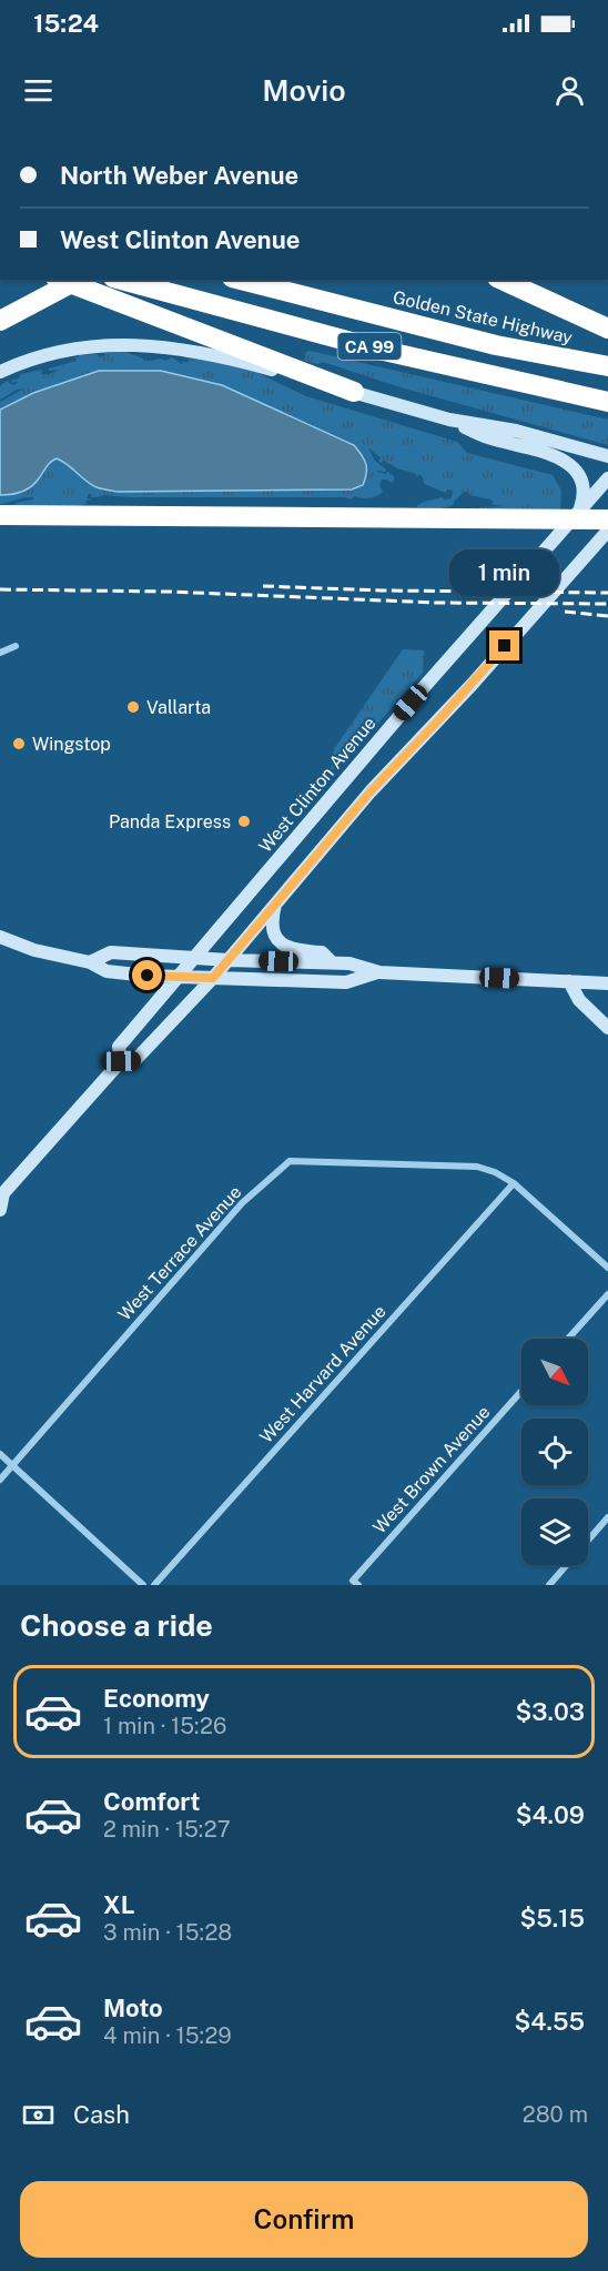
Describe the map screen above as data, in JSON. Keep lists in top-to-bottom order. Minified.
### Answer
{"streets":{"highway":["Golden State Highway","CA 99"],"main road":["West Clinton Avenue"],"street":["West Terrace Avenue","West Harvard Avenue","West Brown Avenue"]},"crossings":[["West Terrace Avenue","West Harvard Avenue"]],"places":["Vallarta","Wingstop","Panda Express"],"north":"bottom right","page":{"status":"15:24","header":"Movio","banner":["North Weber Avenue","West Clinton Avenue"],"bubble":"1 min","heading":"Choose a ride","list":[{"name":"Economy","note":"1 min · 15:26","value":"$3.03"},{"name":"Comfort","note":"2 min · 15:27","value":"$4.09"},{"name":"XL","note":"3 min · 15:28","value":"$5.15"},{"name":"Moto","note":"4 min · 15:29","value":"$4.55"}],"pay":["Cash","280 m"],"buttons":"Confirm"}}
